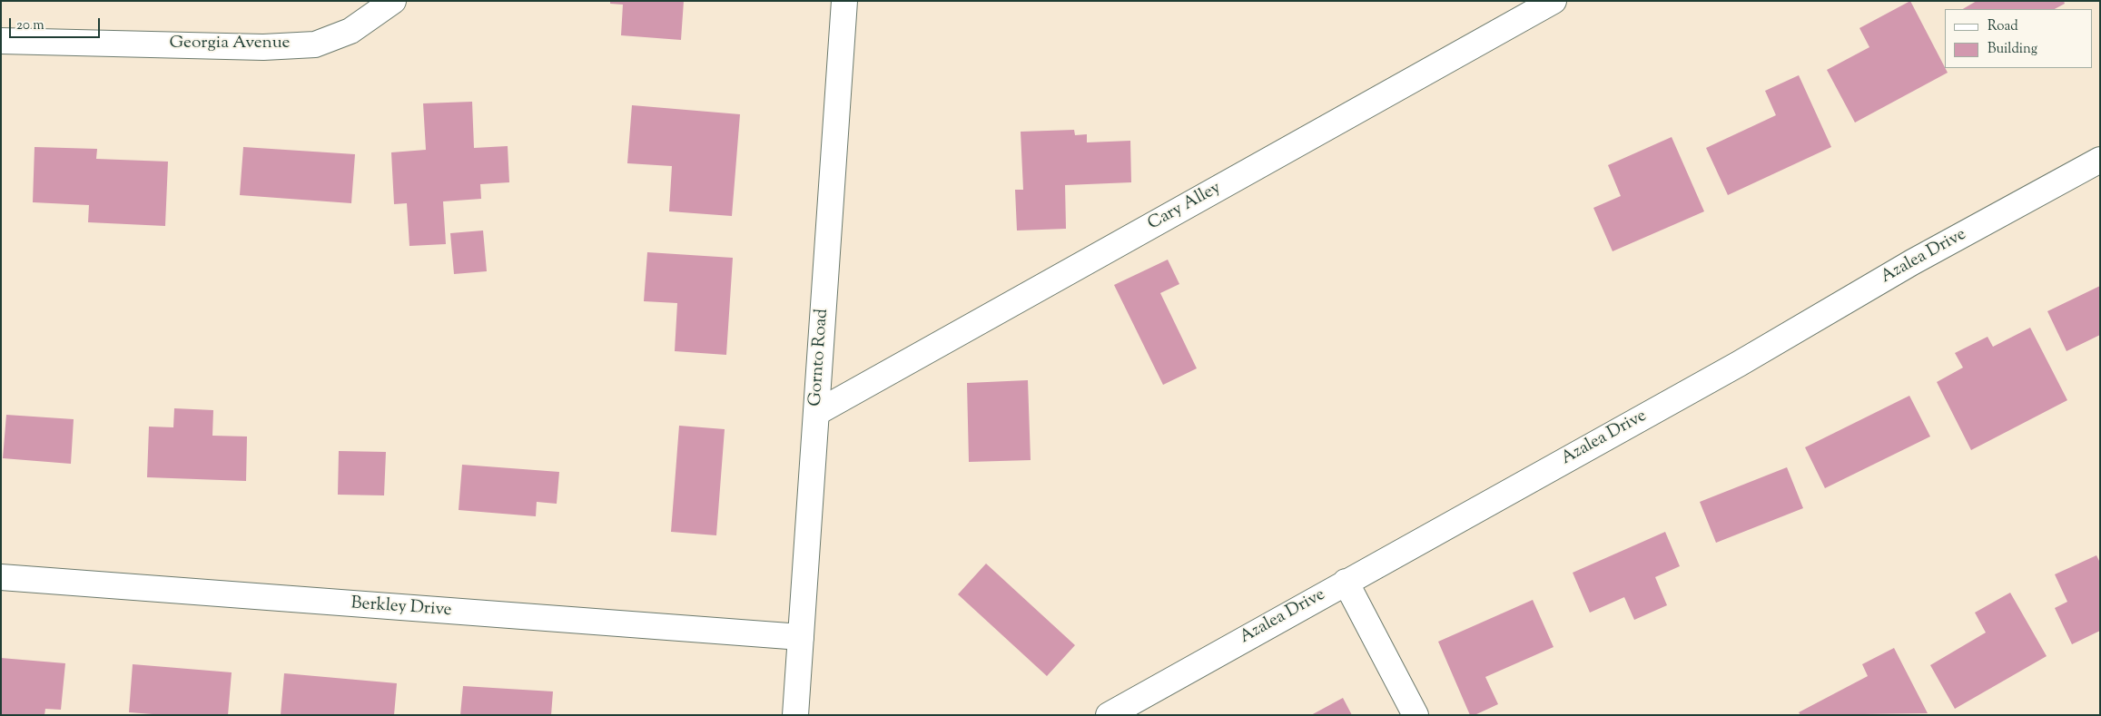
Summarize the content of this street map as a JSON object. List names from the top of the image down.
{
  "streets": {
    "street": [
      "Georgia Avenue",
      "Cary Alley",
      "Azalea Drive",
      "Gornto Road",
      "Berkley Drive"
    ]
  },
  "crossings": [
    ["Cary Alley", "Gornto Road"],
    ["Gornto Road", "Berkley Drive"]
  ],
  "legend": ["Road", "Building"],
  "scale_bar": "20 m"
}
